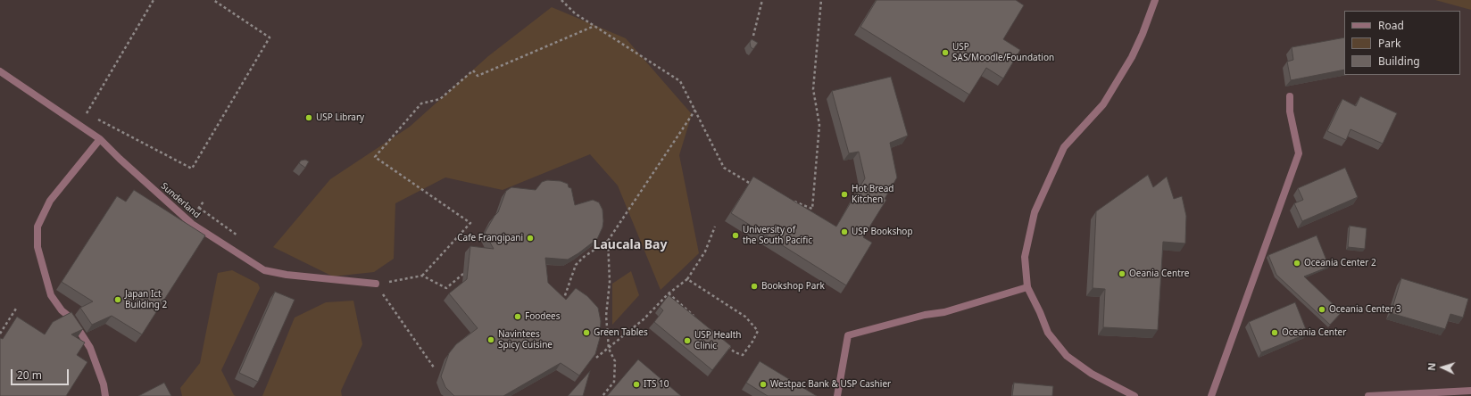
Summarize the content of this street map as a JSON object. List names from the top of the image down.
{
  "streets": {
    "street": ["Sunderland"]
  },
  "districts": ["Laucala Bay"],
  "places": [
    "USP SAS/Moodle/Foundation",
    "USP Library",
    "Hot Bread Kitchen",
    "USP Bookshop",
    "University of the South Pacific",
    "Cafe Frangipani",
    "Oceania Center 2",
    "Oeania Centre",
    "Bookshop Park",
    "Japan Ict Building 2",
    "Oceania Center 3",
    "Foodees",
    "Green Tables",
    "Oceania Center",
    "Navintees Spicy Cuisine",
    "USP Health Clinic",
    "ITS 10",
    "Westpac Bank & USP Cashier"
  ],
  "legend": ["Road", "Park", "Building"],
  "scale_bar": "20 m",
  "north": "left"
}
